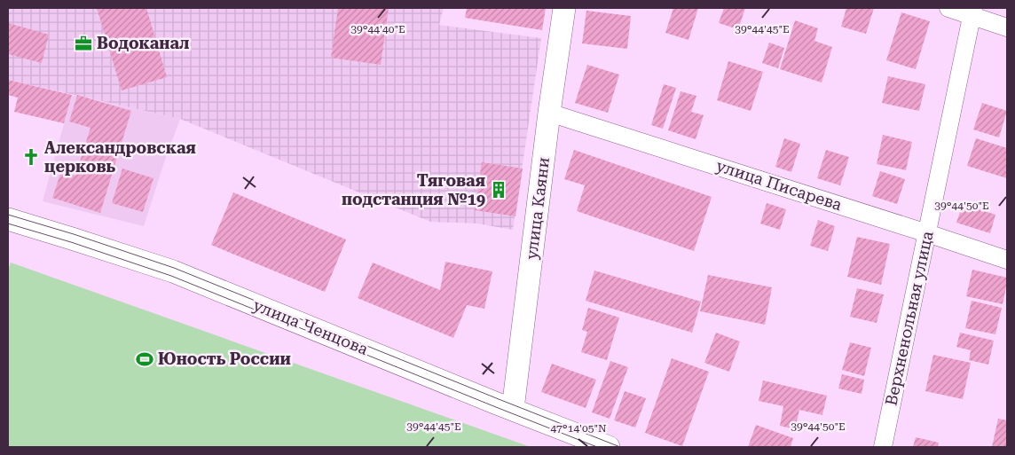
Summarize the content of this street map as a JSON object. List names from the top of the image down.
{
  "streets": {
    "street": [
      "улица Писарева",
      "улица Каяни",
      "Верхненольная улица",
      "улица Ченцова"
    ]
  },
  "crossings": [
    ["улица Писарева", "улица Каяни"],
    ["улица Писарева", "Верхненольная улица"],
    ["улица Каяни", "улица Ченцова"]
  ],
  "places": {
    "office": ["Водоканал"],
    "church": ["Александровская церковь"],
    "building": ["Тяговая подстанция №19"],
    "sports": ["Юность России"]
  },
  "coordinates": [
    "39°44'40\"E",
    "39°44'45\"E",
    "39°44'50\"E",
    "47°14'05\"N"
  ]
}
